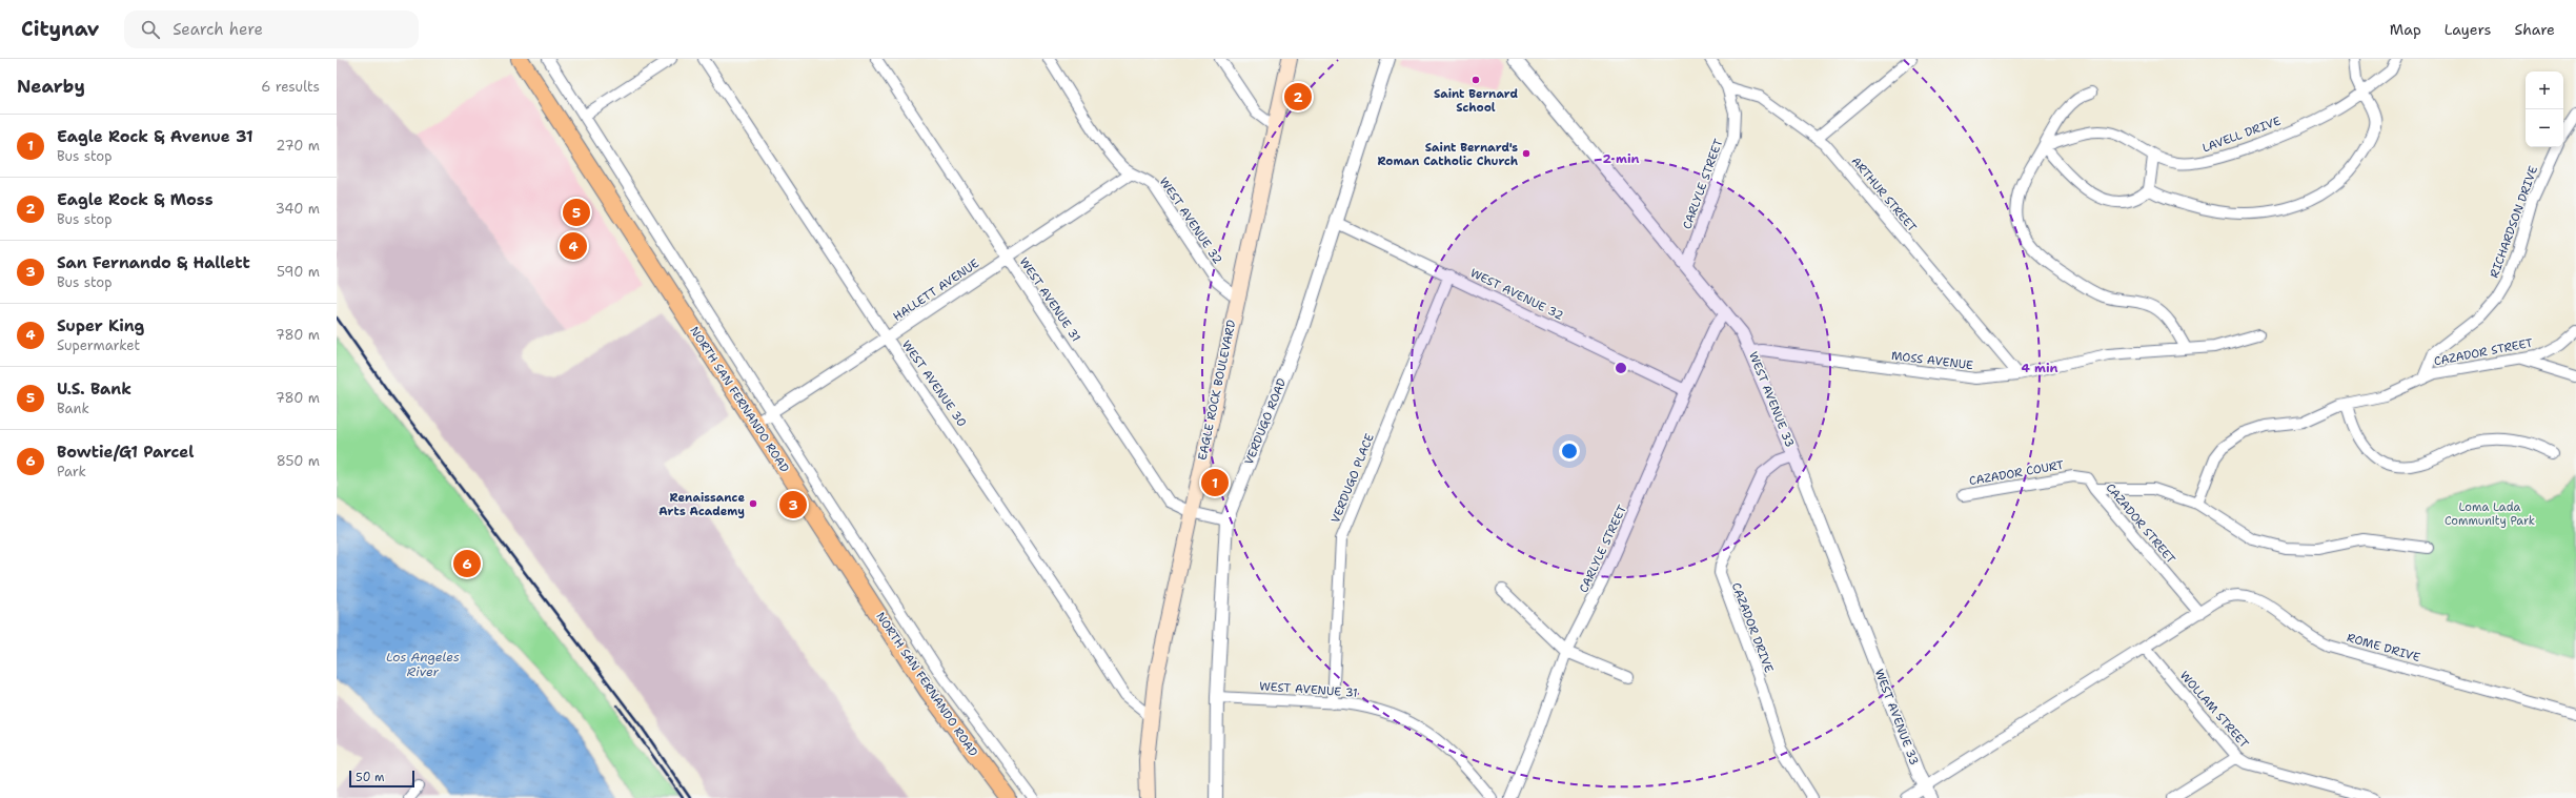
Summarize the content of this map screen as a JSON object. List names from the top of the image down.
{
  "streets": {
    "main road": ["EAGLE ROCK BOULEVARD", "NORTH SAN FERNANDO ROAD"],
    "street": [
      "LAVELL DRIVE",
      "CARLYLE STREET",
      "ARTHUR STREET",
      "WEST AVENUE 32",
      "RICHARDSON DRIVE",
      "HALLETT AVENUE",
      "WEST AVENUE 31",
      "CAZADOR STREET",
      "MOSS AVENUE",
      "WEST AVENUE 30",
      "WEST AVENUE 33",
      "VERDUGO ROAD",
      "CAZADOR COURT",
      "VERDUGO PLACE",
      "CAZADOR DRIVE",
      "ROME DRIVE",
      "WOLLAM STREET"
    ]
  },
  "crossings": [
    ["CARLYLE STREET", "ARTHUR STREET"],
    ["CARLYLE STREET", "WEST AVENUE 32"],
    ["CARLYLE STREET", "WEST AVENUE 33"],
    ["ARTHUR STREET", "MOSS AVENUE"],
    ["WEST AVENUE 32", "HALLETT AVENUE"],
    ["WEST AVENUE 32", "EAGLE ROCK BOULEVARD"],
    ["WEST AVENUE 32", "VERDUGO ROAD"],
    ["WEST AVENUE 32", "VERDUGO PLACE"],
    ["RICHARDSON DRIVE", "CAZADOR STREET"],
    ["HALLETT AVENUE", "WEST AVENUE 31"],
    ["HALLETT AVENUE", "WEST AVENUE 30"],
    ["HALLETT AVENUE", "NORTH SAN FERNANDO ROAD"],
    ["WEST AVENUE 31", "EAGLE ROCK BOULEVARD"],
    ["WEST AVENUE 31", "VERDUGO ROAD"],
    ["WEST AVENUE 31", "VERDUGO PLACE"],
    ["CAZADOR STREET", "CAZADOR COURT"],
    ["CAZADOR STREET", "ROME DRIVE"],
    ["MOSS AVENUE", "WEST AVENUE 33"],
    ["WEST AVENUE 30", "EAGLE ROCK BOULEVARD"],
    ["WEST AVENUE 33", "CAZADOR DRIVE"]
  ],
  "water": ["Los Angeles River"],
  "parks": ["Loma Lada Community Park"],
  "places": ["Saint Bernard School", "Saint Bernard's Roman Catholic Church", "Renaissance Arts Academy"],
  "scale_bar": "50 m",
  "page": {
    "header": "Citynav",
    "search": "Search here",
    "nav": ["Map", "Layers", "Share"],
    "heading": ["Nearby", "6 results"],
    "map_buttons": ["+", "−"],
    "pins": [
      "2",
      "5",
      "4",
      "1",
      "3",
      "6"
    ],
    "list": [
      {
        "mark": "1",
        "name": "Eagle Rock & Avenue 31",
        "note": "Bus stop",
        "value": "270 m"
      },
      {
        "mark": "2",
        "name": "Eagle Rock & Moss",
        "note": "Bus stop",
        "value": "340 m"
      },
      {
        "mark": "3",
        "name": "San Fernando & Hallett",
        "note": "Bus stop",
        "value": "590 m"
      },
      {
        "mark": "4",
        "name": "Super King",
        "note": "Supermarket",
        "value": "780 m"
      },
      {
        "mark": "5",
        "name": "U.S. Bank",
        "note": "Bank",
        "value": "780 m"
      },
      {
        "mark": "6",
        "name": "Bowtie/G1 Parcel",
        "note": "Park",
        "value": "850 m"
      }
    ],
    "scale": "50 m"
  },
  "rings": ["2 min", "4 min"]
}
